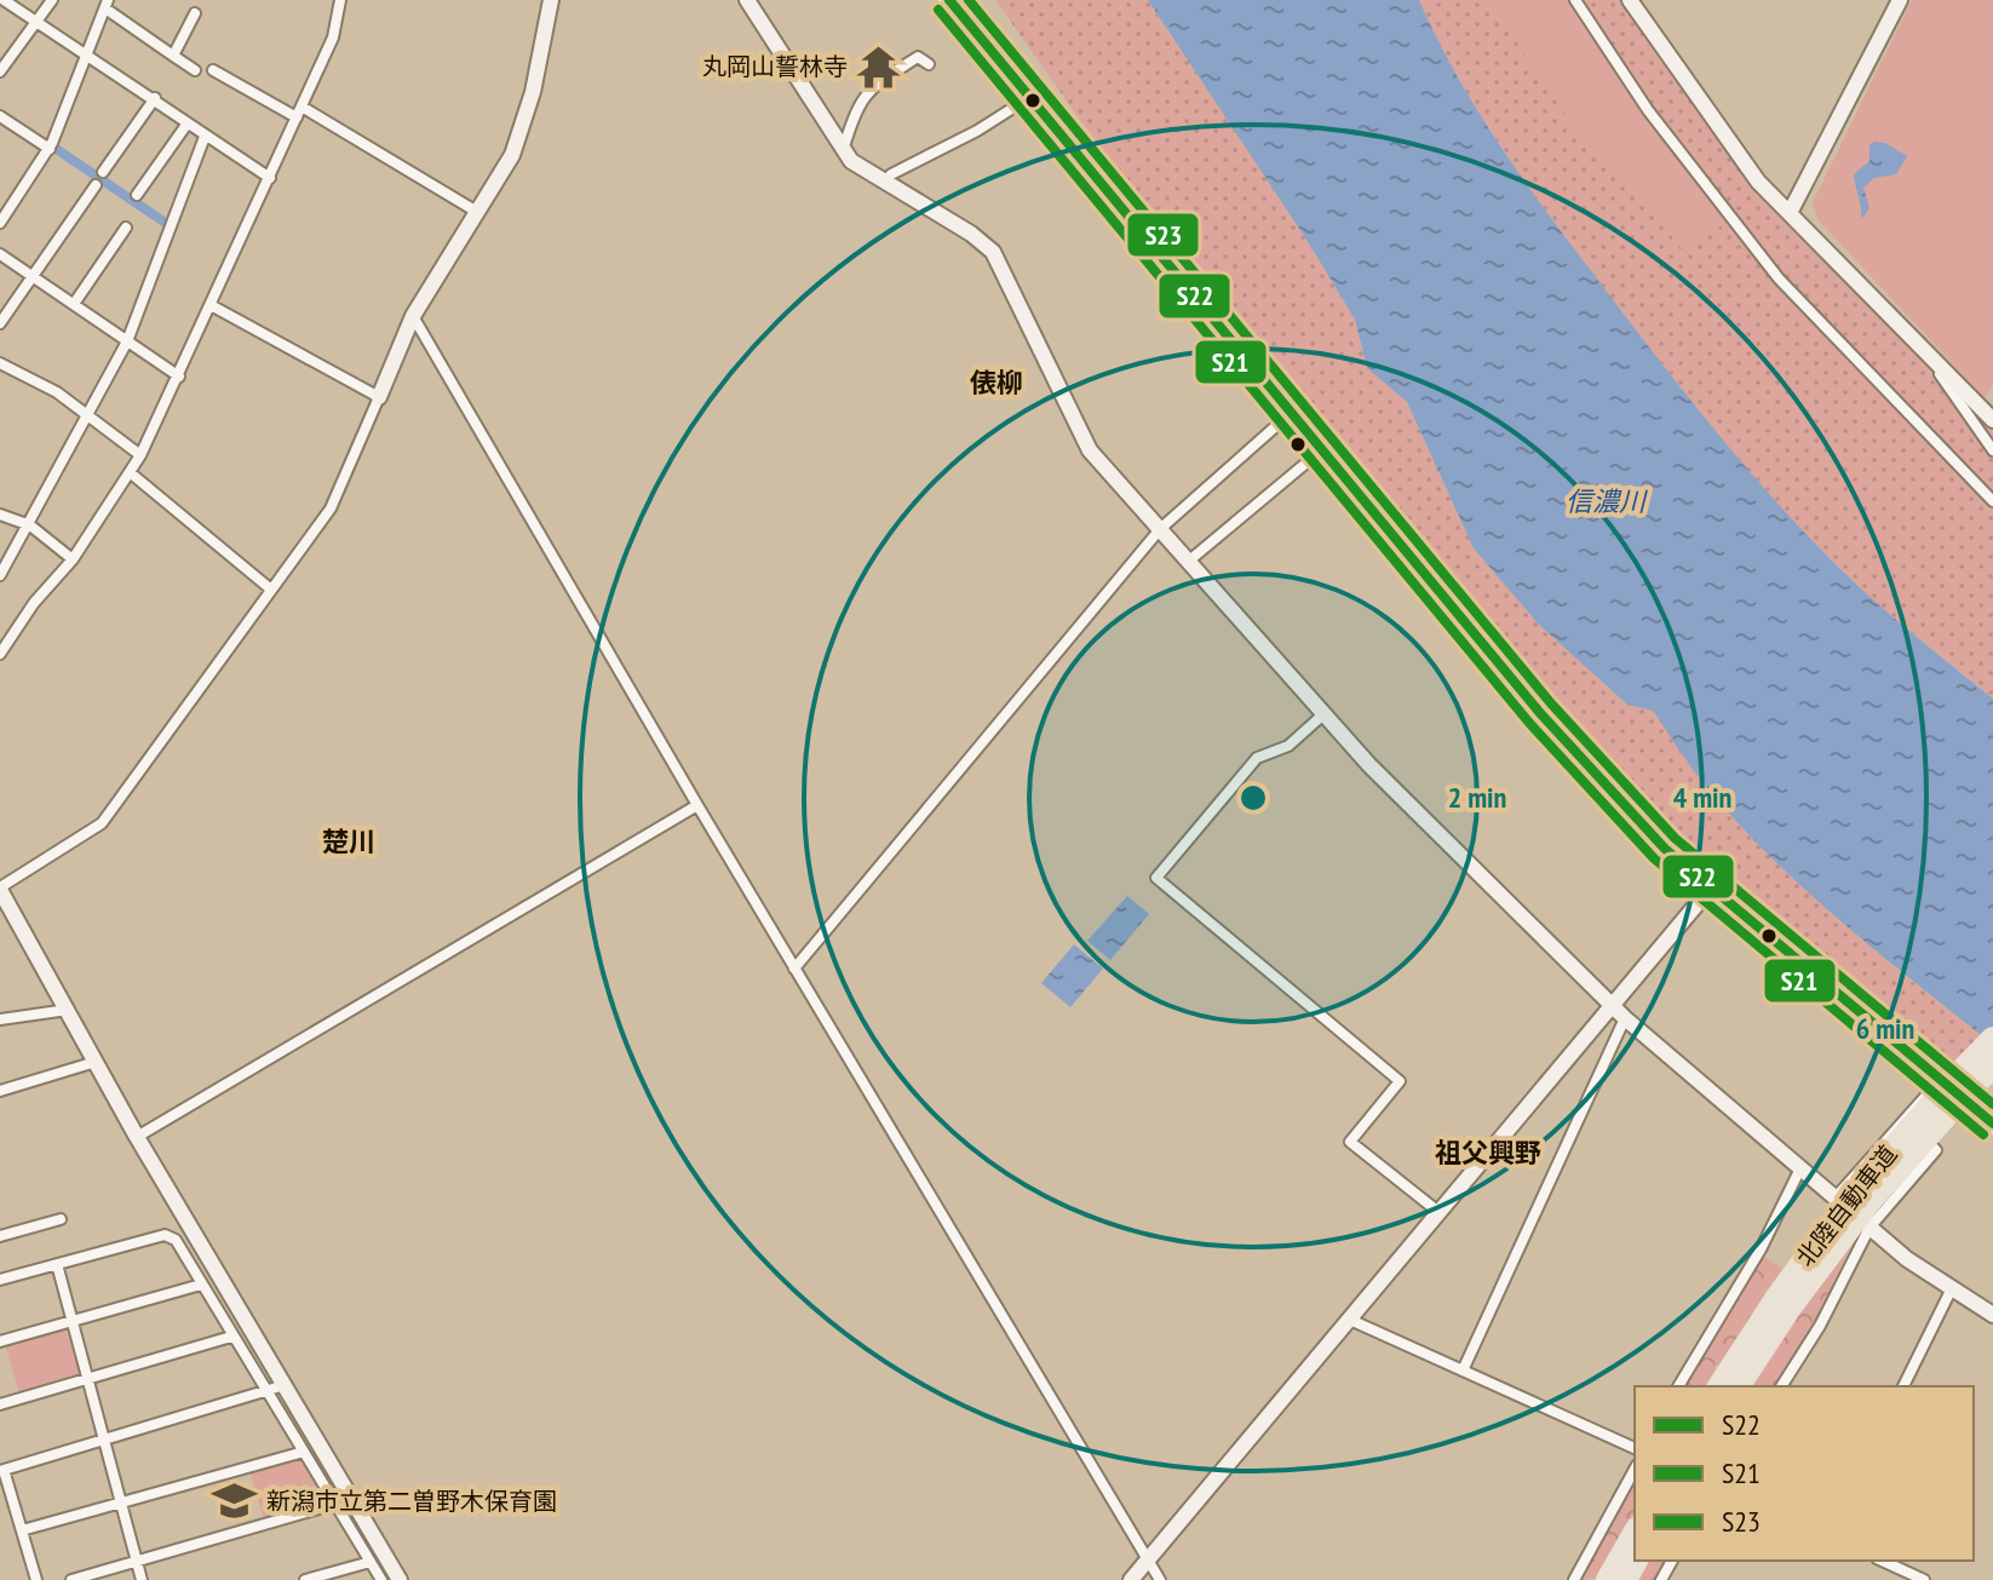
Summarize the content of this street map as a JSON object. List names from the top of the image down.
{
  "streets": {
    "highway": ["北陸自動車道"]
  },
  "districts": ["俵柳", "楚川", "祖父興野"],
  "water": ["信濃川"],
  "places": {
    "temple": ["丸岡山誓林寺"],
    "school or university": ["新潟市立第二曽野木保育園"]
  },
  "lines": ["transit line S22", "transit line S23", "transit line S21"],
  "legend": ["S22", "S21", "S23"],
  "rings": ["2 min", "4 min", "6 min"]
}
